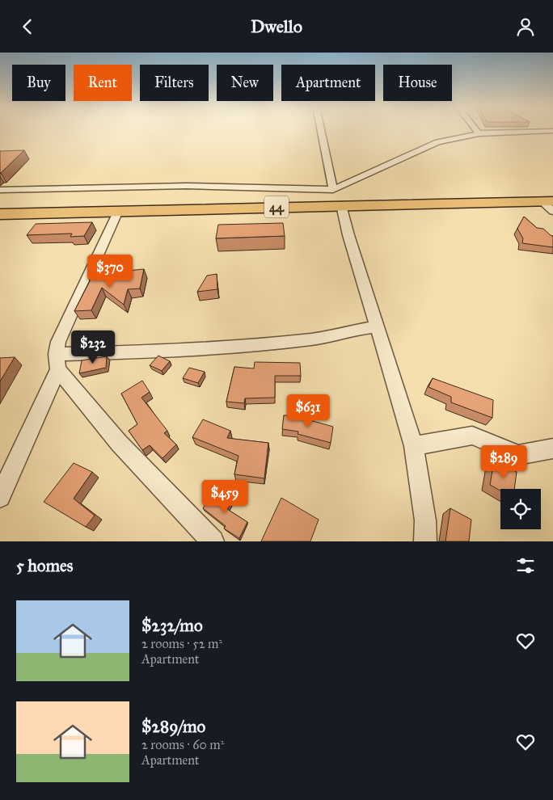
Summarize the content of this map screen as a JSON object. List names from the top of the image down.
{
  "streets": {
    "main road": ["44"]
  },
  "page": {
    "header": "Dwello",
    "chip": [
      "Buy",
      "Rent",
      "Filters",
      "New",
      "Apartment",
      "House"
    ],
    "price": [
      "$370",
      "$232",
      "$631",
      "$289",
      "$459"
    ],
    "heading": "5 homes",
    "list": [
      {
        "name": "$232/mo",
        "note": "2 rooms · 52 m² · Apartment"
      },
      {
        "name": "$289/mo",
        "note": "2 rooms · 60 m² · Apartment"
      }
    ]
  }
}
